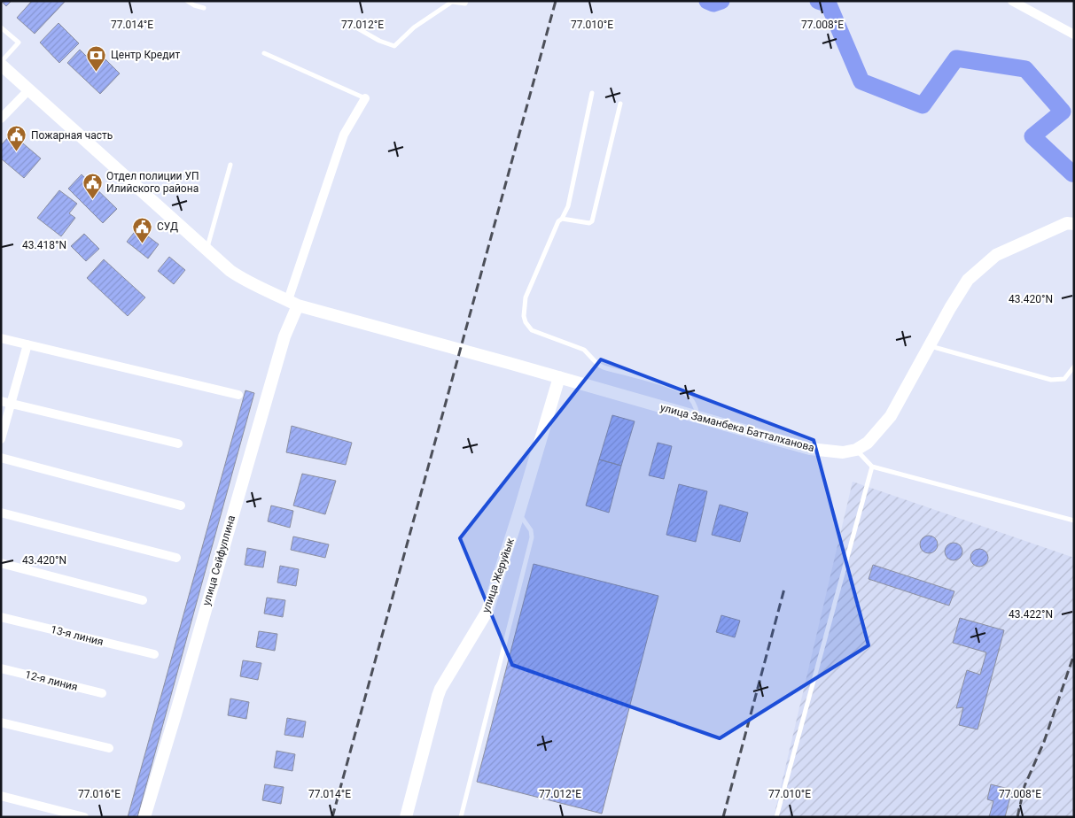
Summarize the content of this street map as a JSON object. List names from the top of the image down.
{
  "streets": {
    "main road": ["улица Заманбека Батталханова", "улица Сейфуллина", "улица Жеруйык"],
    "street": ["13-я линия", "12-я линия"]
  },
  "crossings": [
    ["улица Заманбека Батталханова", "улица Сейфуллина"],
    ["улица Заманбека Батталханова", "улица Жеруйык"]
  ],
  "places": {
    "bank": ["Центр Кредит"],
    "public building": ["Пожарная часть", "Отдел полиции УП Илийского района", "СУД"]
  },
  "coordinates": [
    "77.014°E",
    "77.012°E",
    "77.010°E",
    "77.008°E",
    "43.418°N",
    "43.420°N",
    "43.422°N",
    "77.016°E"
  ]
}
